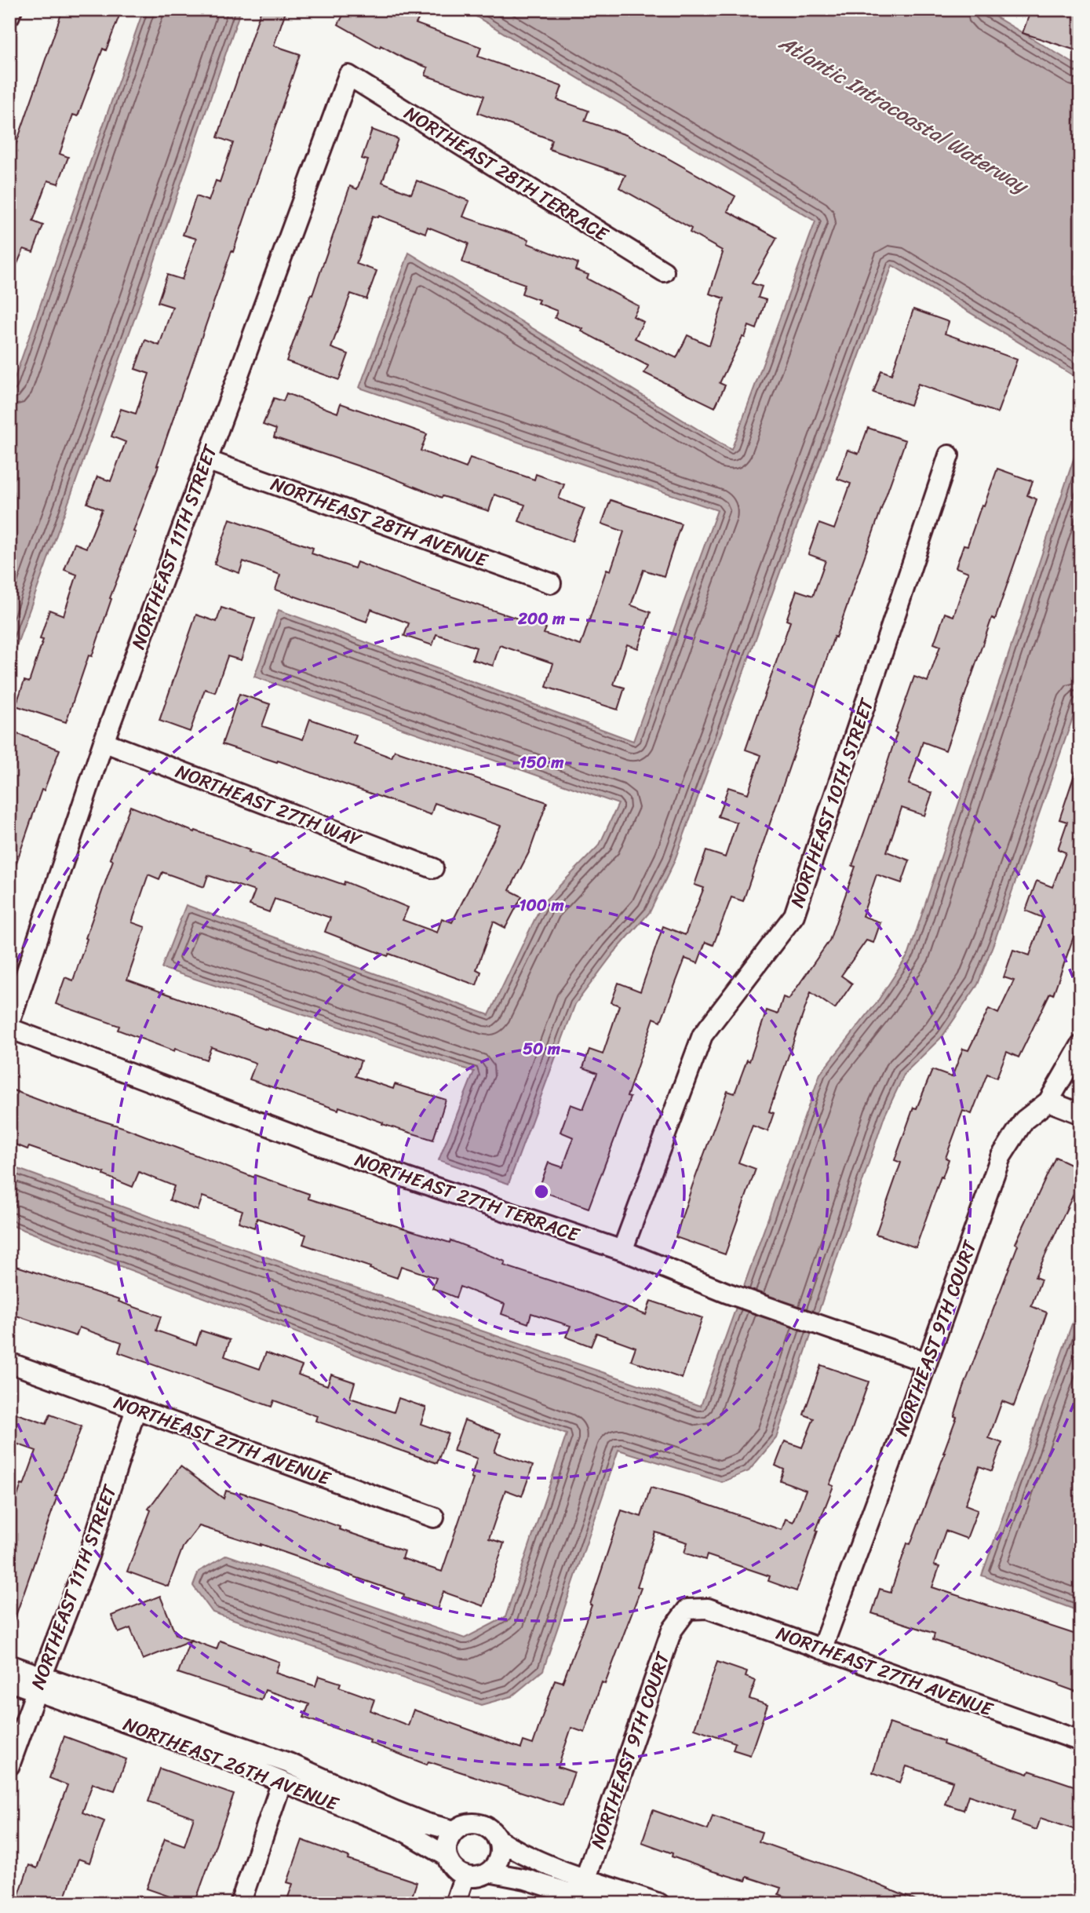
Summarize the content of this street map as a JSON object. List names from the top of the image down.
{
  "streets": {
    "street": [
      "NORTHEAST 28TH TERRACE",
      "NORTHEAST 28TH AVENUE",
      "NORTHEAST 11TH STREET",
      "NORTHEAST 10TH STREET",
      "NORTHEAST 27TH WAY",
      "NORTHEAST 27TH TERRACE",
      "NORTHEAST 9TH COURT",
      "NORTHEAST 27TH AVENUE",
      "NORTHEAST 26TH AVENUE"
    ]
  },
  "crossings": [
    ["NORTHEAST 28TH TERRACE", "NORTHEAST 11TH STREET"],
    ["NORTHEAST 28TH AVENUE", "NORTHEAST 11TH STREET"],
    ["NORTHEAST 11TH STREET", "NORTHEAST 27TH WAY"],
    ["NORTHEAST 11TH STREET", "NORTHEAST 27TH AVENUE"],
    ["NORTHEAST 11TH STREET", "NORTHEAST 26TH AVENUE"],
    ["NORTHEAST 10TH STREET", "NORTHEAST 27TH TERRACE"],
    ["NORTHEAST 27TH TERRACE", "NORTHEAST 9TH COURT"],
    ["NORTHEAST 9TH COURT", "NORTHEAST 27TH AVENUE"]
  ],
  "water": ["Atlantic Intracoastal Waterway"],
  "rings": [
    "200 m",
    "150 m",
    "100 m",
    "50 m"
  ]
}
